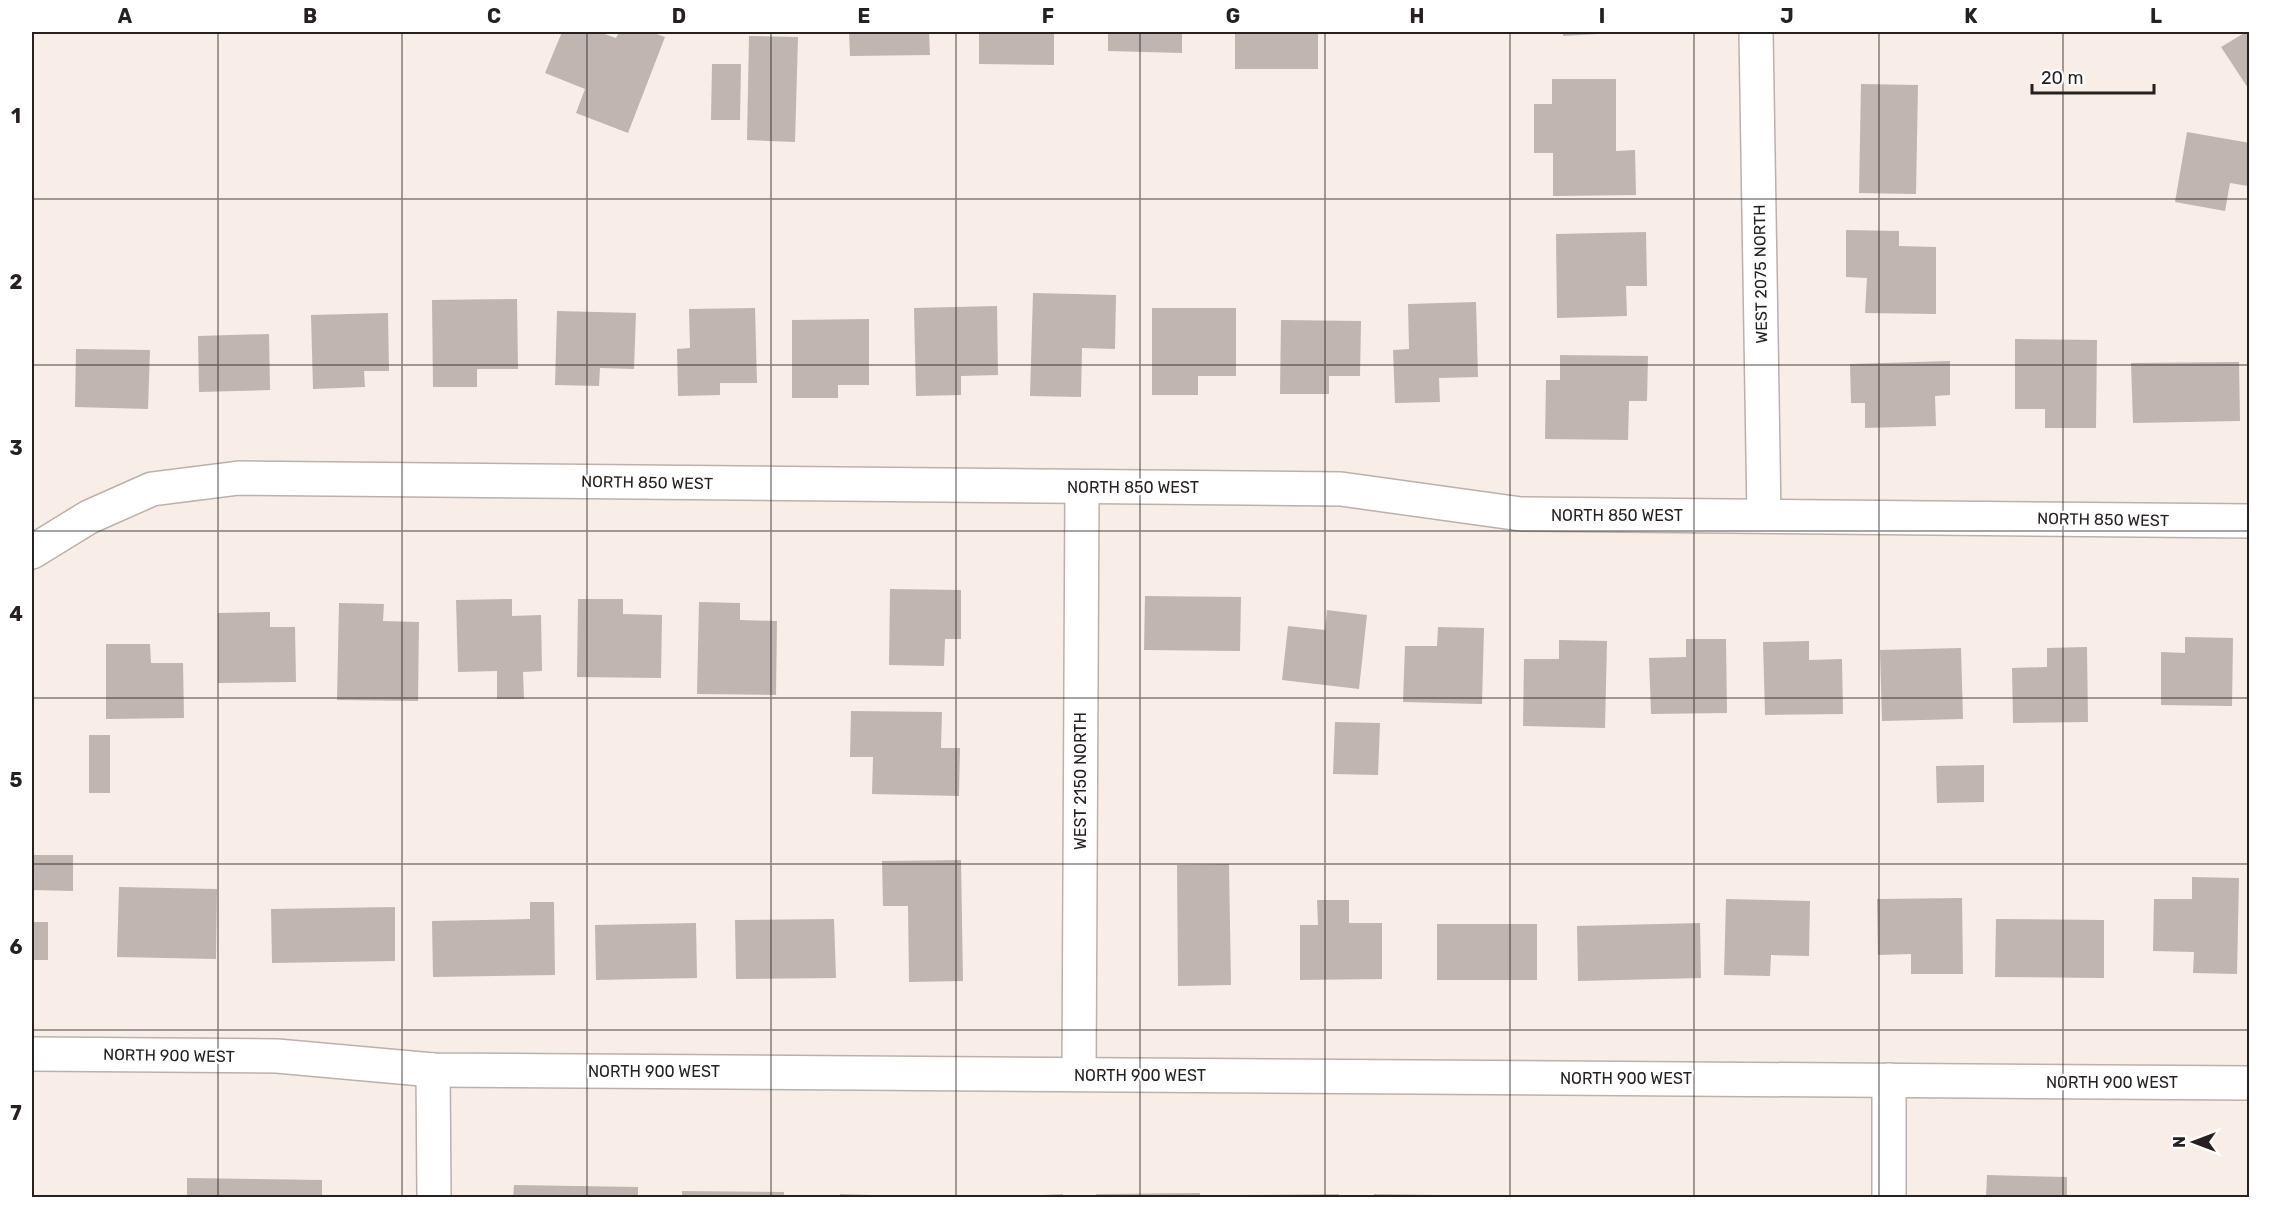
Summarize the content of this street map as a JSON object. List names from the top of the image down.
{
  "streets": {
    "street": [
      "WEST 2075 NORTH",
      "NORTH 850 WEST",
      "WEST 2150 NORTH",
      "NORTH 900 WEST"
    ]
  },
  "crossings": [
    ["WEST 2075 NORTH", "NORTH 850 WEST"],
    ["NORTH 850 WEST", "WEST 2150 NORTH"],
    ["WEST 2150 NORTH", "NORTH 900 WEST"]
  ],
  "scale_bar": "20 m",
  "north": "left",
  "grid": {
    "columns": [
      "A",
      "B",
      "C",
      "D",
      "E",
      "F",
      "G",
      "H",
      "I",
      "J",
      "K",
      "L"
    ],
    "rows": [
      "1",
      "2",
      "3",
      "4",
      "5",
      "6",
      "7"
    ]
  }
}
